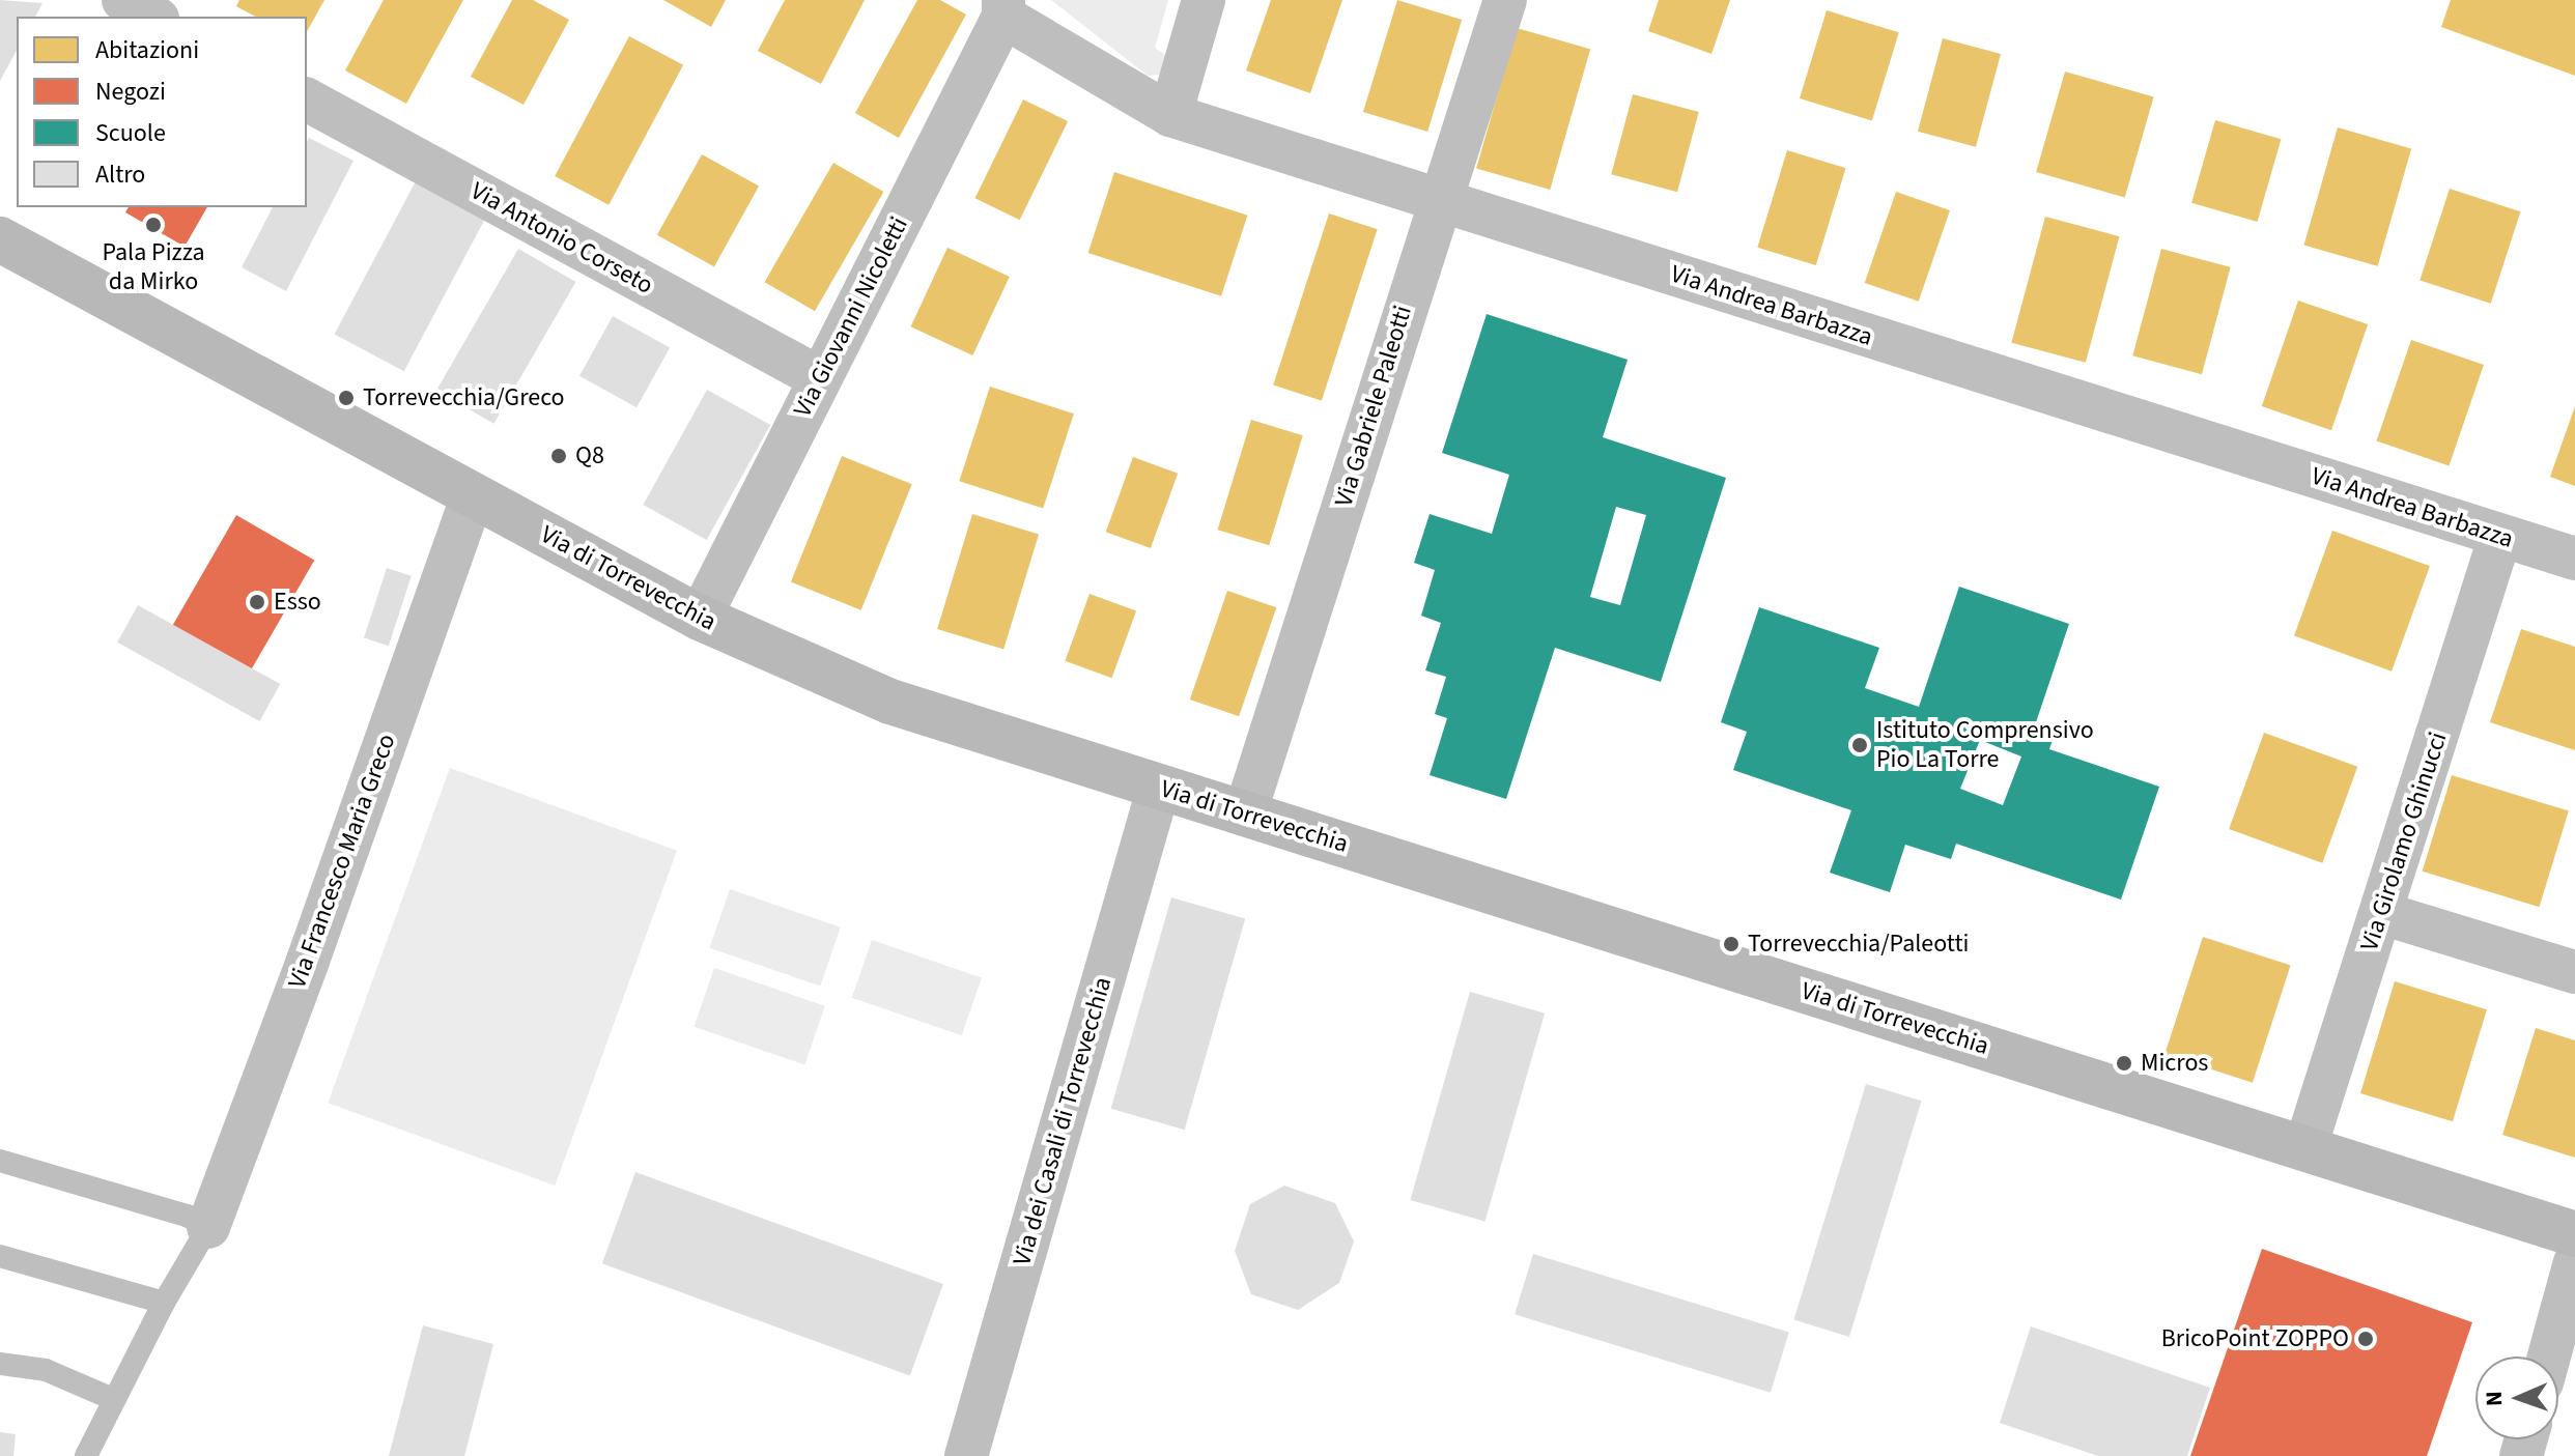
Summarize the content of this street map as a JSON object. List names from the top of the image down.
{
  "streets": {
    "main road": ["Via di Torrevecchia"],
    "street": [
      "Via Antonio Corseto",
      "Via Andrea Barbazza",
      "Via Giovanni Nicoletti",
      "Via Gabriele Paleotti",
      "Via Girolamo Ghinucci",
      "Via Francesco Maria Greco",
      "Via dei Casali di Torrevecchia"
    ]
  },
  "crossings": [
    ["Via Antonio Corseto", "Via Giovanni Nicoletti"],
    ["Via Andrea Barbazza", "Via Giovanni Nicoletti"],
    ["Via Andrea Barbazza", "Via Gabriele Paleotti"],
    ["Via Andrea Barbazza", "Via Girolamo Ghinucci"],
    ["Via Giovanni Nicoletti", "Via di Torrevecchia"],
    ["Via Gabriele Paleotti", "Via di Torrevecchia"],
    ["Via di Torrevecchia", "Via Girolamo Ghinucci"],
    ["Via di Torrevecchia", "Via Francesco Maria Greco"],
    ["Via di Torrevecchia", "Via dei Casali di Torrevecchia"]
  ],
  "places": [
    "Pala Pizza da Mirko",
    "Torrevecchia/Greco",
    "Q8",
    "Esso",
    "Istituto Comprensivo Pio La Torre",
    "Torrevecchia/Paleotti",
    "Micros",
    "BricoPoint ZOPPO"
  ],
  "legend": [
    "Abitazioni",
    "Negozi",
    "Scuole",
    "Altro"
  ],
  "north": "left"
}
